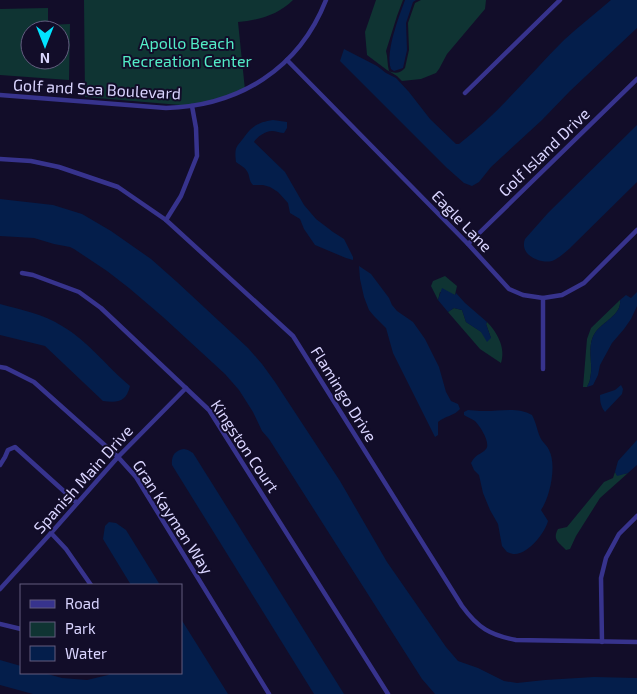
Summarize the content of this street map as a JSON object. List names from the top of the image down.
{
  "streets": {
    "street": [
      "Golf and Sea Boulevard",
      "Golf Island Drive",
      "Eagle Lane",
      "Flamingo Drive",
      "Kingston Court",
      "Spanish Main Drive",
      "Gran Kaymen Way"
    ]
  },
  "crossings": [
    ["Golf and Sea Boulevard", "Eagle Lane"],
    ["Golf Island Drive", "Eagle Lane"],
    ["Kingston Court", "Spanish Main Drive"],
    ["Spanish Main Drive", "Gran Kaymen Way"]
  ],
  "parks": ["Apollo Beach Recreation Center"],
  "legend": ["Road", "Park", "Water"],
  "north": "bottom"
}
